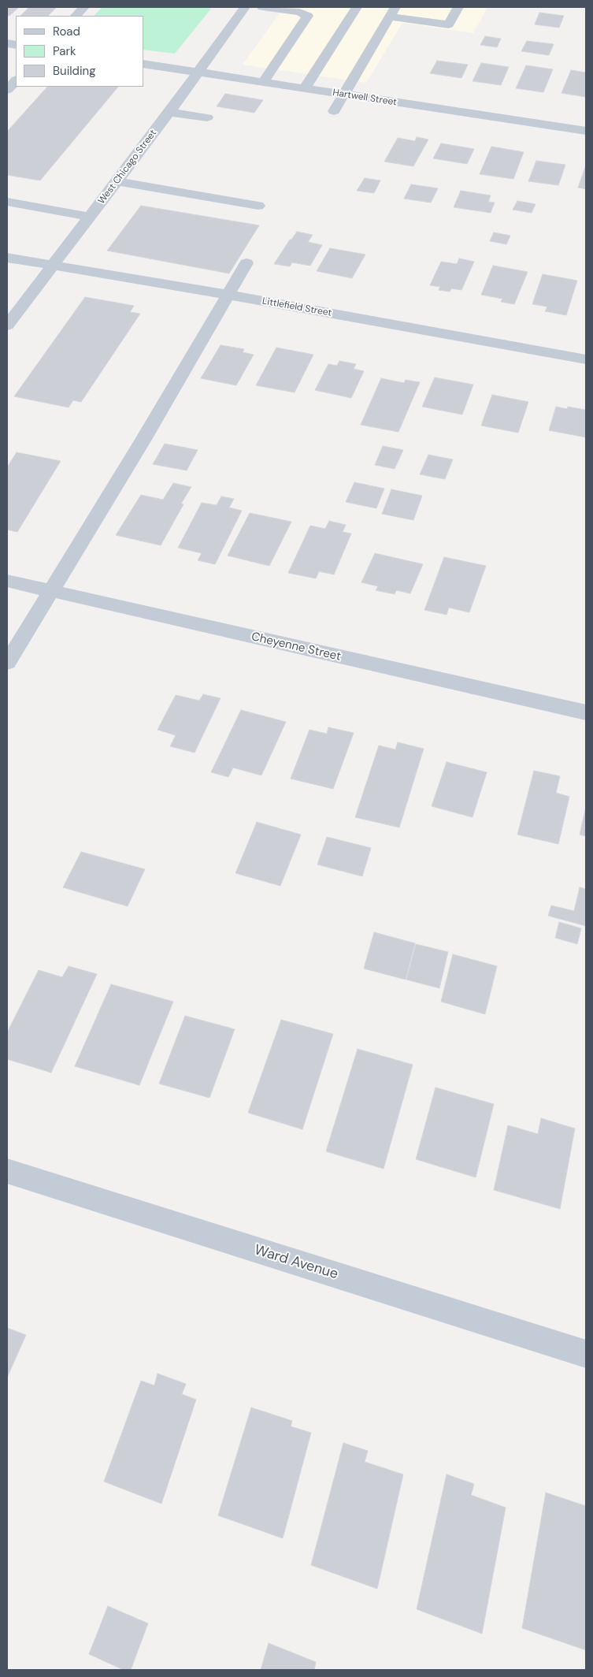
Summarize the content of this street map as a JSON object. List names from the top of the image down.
{
  "streets": {
    "street": [
      "Hartwell Street",
      "West Chicago Street",
      "Littlefield Street",
      "Cheyenne Street",
      "Ward Avenue"
    ]
  },
  "crossings": [
    ["Hartwell Street", "West Chicago Street"],
    ["West Chicago Street", "Littlefield Street"]
  ],
  "legend": ["Road", "Park", "Building"]
}
